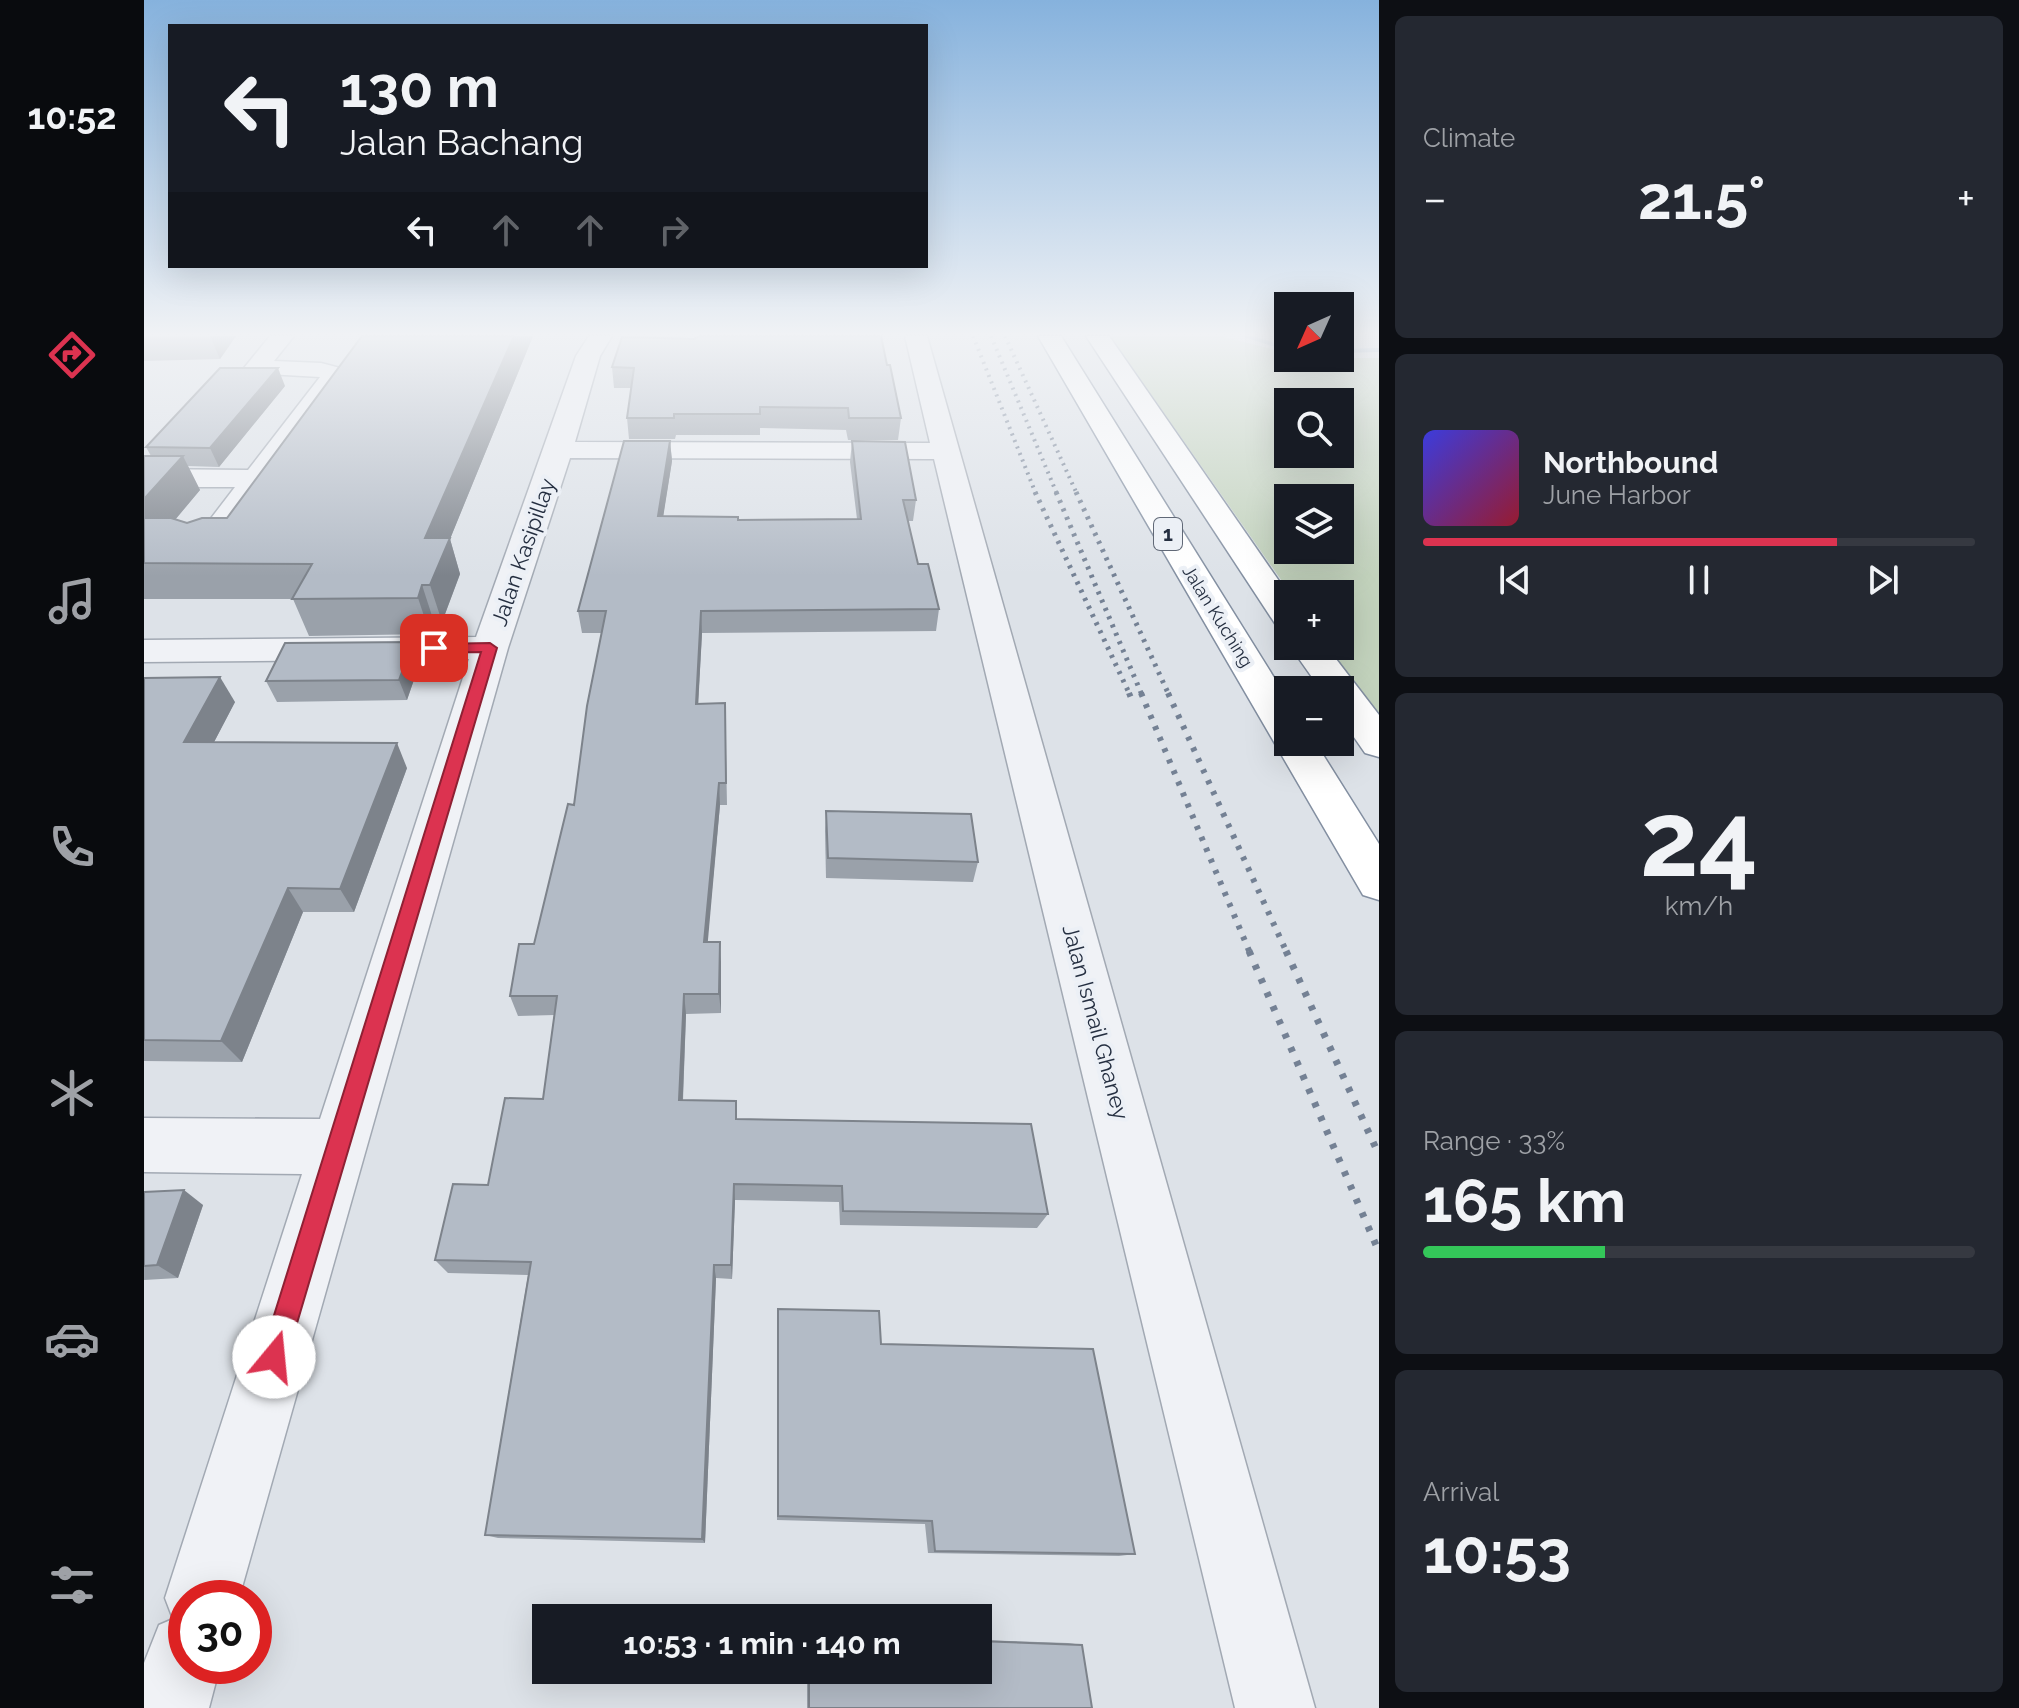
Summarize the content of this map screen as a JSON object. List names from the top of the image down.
{
  "streets": {
    "highway": ["1", "Jalan Kuching"],
    "street": ["Jalan Kasipillay", "Jalan Ismail Ghaney"]
  },
  "north": "bottom left",
  "page": {
    "tabs": "10:52",
    "tile": [
      "Climate",
      ["24", "km/h"],
      ["Range · 33%", "165 km"],
      ["Arrival", "10:53"]
    ],
    "turn": ["130 m", "Jalan Bachang"],
    "heat": ["−", "21.5°", "+"],
    "map_buttons": ["+", "−"],
    "song": ["Northbound", "June Harbor"],
    "limit": "30",
    "trip": "10:53 · 1 min · 140 m"
  }
}
